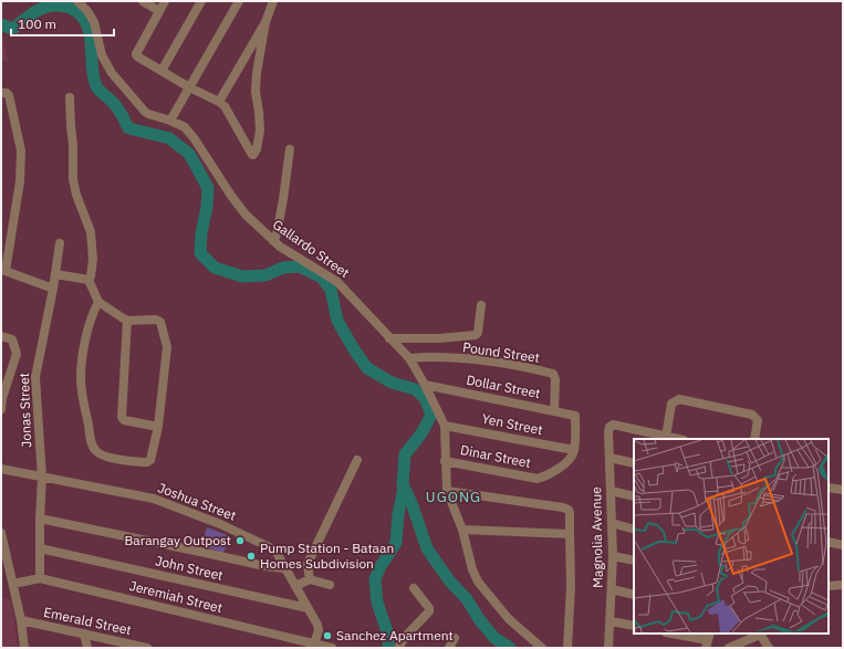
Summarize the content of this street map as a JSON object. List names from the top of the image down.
{
  "streets": {
    "street": [
      "Gallardo Street",
      "Pound Street",
      "Dollar Street",
      "Jonas Street",
      "Yen Street",
      "Dinar Street",
      "Joshua Street",
      "Magnolia Avenue",
      "John Street",
      "Jeremiah Street",
      "Emerald Street"
    ]
  },
  "crossings": [
    ["Gallardo Street", "Pound Street"],
    ["Gallardo Street", "Dollar Street"],
    ["Gallardo Street", "Yen Street"],
    ["Gallardo Street", "Dinar Street"],
    ["Pound Street", "Dollar Street"],
    ["Dollar Street", "Yen Street"],
    ["Dollar Street", "Dinar Street"],
    ["Jonas Street", "Joshua Street"],
    ["Jonas Street", "John Street"],
    ["Jonas Street", "Jeremiah Street"],
    ["Yen Street", "Dinar Street"],
    ["Joshua Street", "John Street"],
    ["Joshua Street", "Jeremiah Street"]
  ],
  "districts": ["UGONG"],
  "places": ["Barangay Outpost", "Pump Station - Bataan Homes Subdivision", "Sanchez Apartment"],
  "scale_bar": "100 m"
}
